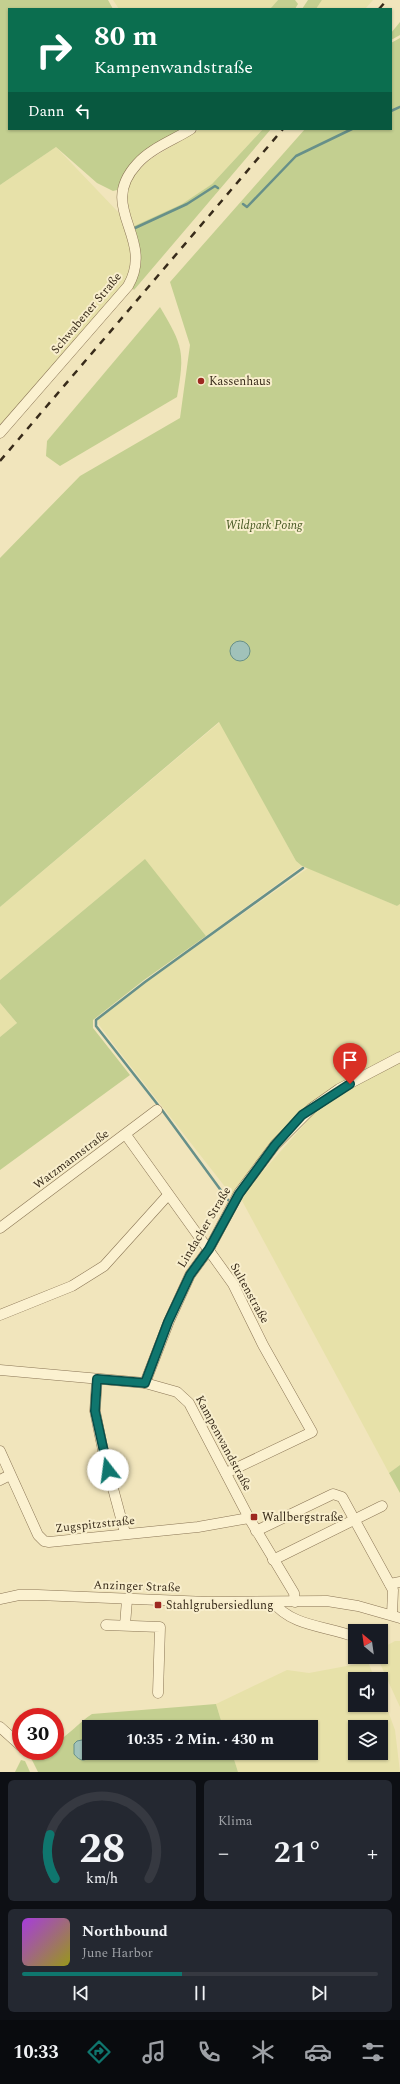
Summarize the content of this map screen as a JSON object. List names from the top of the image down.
{
  "streets": {
    "street": [
      "Schwabener Straße",
      "Watzmannstraße",
      "Lindacher Straße",
      "Sultenstraße",
      "Kampenwandstraße",
      "Zugspitzstraße",
      "Anzinger Straße"
    ]
  },
  "crossings": [
    ["Watzmannstraße", "Sultenstraße"],
    ["Lindacher Straße", "Sultenstraße"],
    ["Lindacher Straße", "Kampenwandstraße"],
    ["Sultenstraße", "Kampenwandstraße"],
    ["Kampenwandstraße", "Zugspitzstraße"],
    ["Kampenwandstraße", "Anzinger Straße"]
  ],
  "parks": ["Wildpark Poing"],
  "places": {
    "other": ["Kassenhaus"],
    "transit": ["Wallbergstraße", "Stahlgrubersiedlung"]
  },
  "north": "top left",
  "page": {
    "turn": ["80 m", "Kampenwandstraße"],
    "then": "Dann",
    "limit": "30",
    "trip": "10:35 · 2 Min. · 430 m",
    "tile": "Klima",
    "heat": ["−", "21°", "+"],
    "song": ["Northbound", "June Harbor"],
    "tabs": "10:33",
    "gauge": ["28", "km/h"]
  }
}
